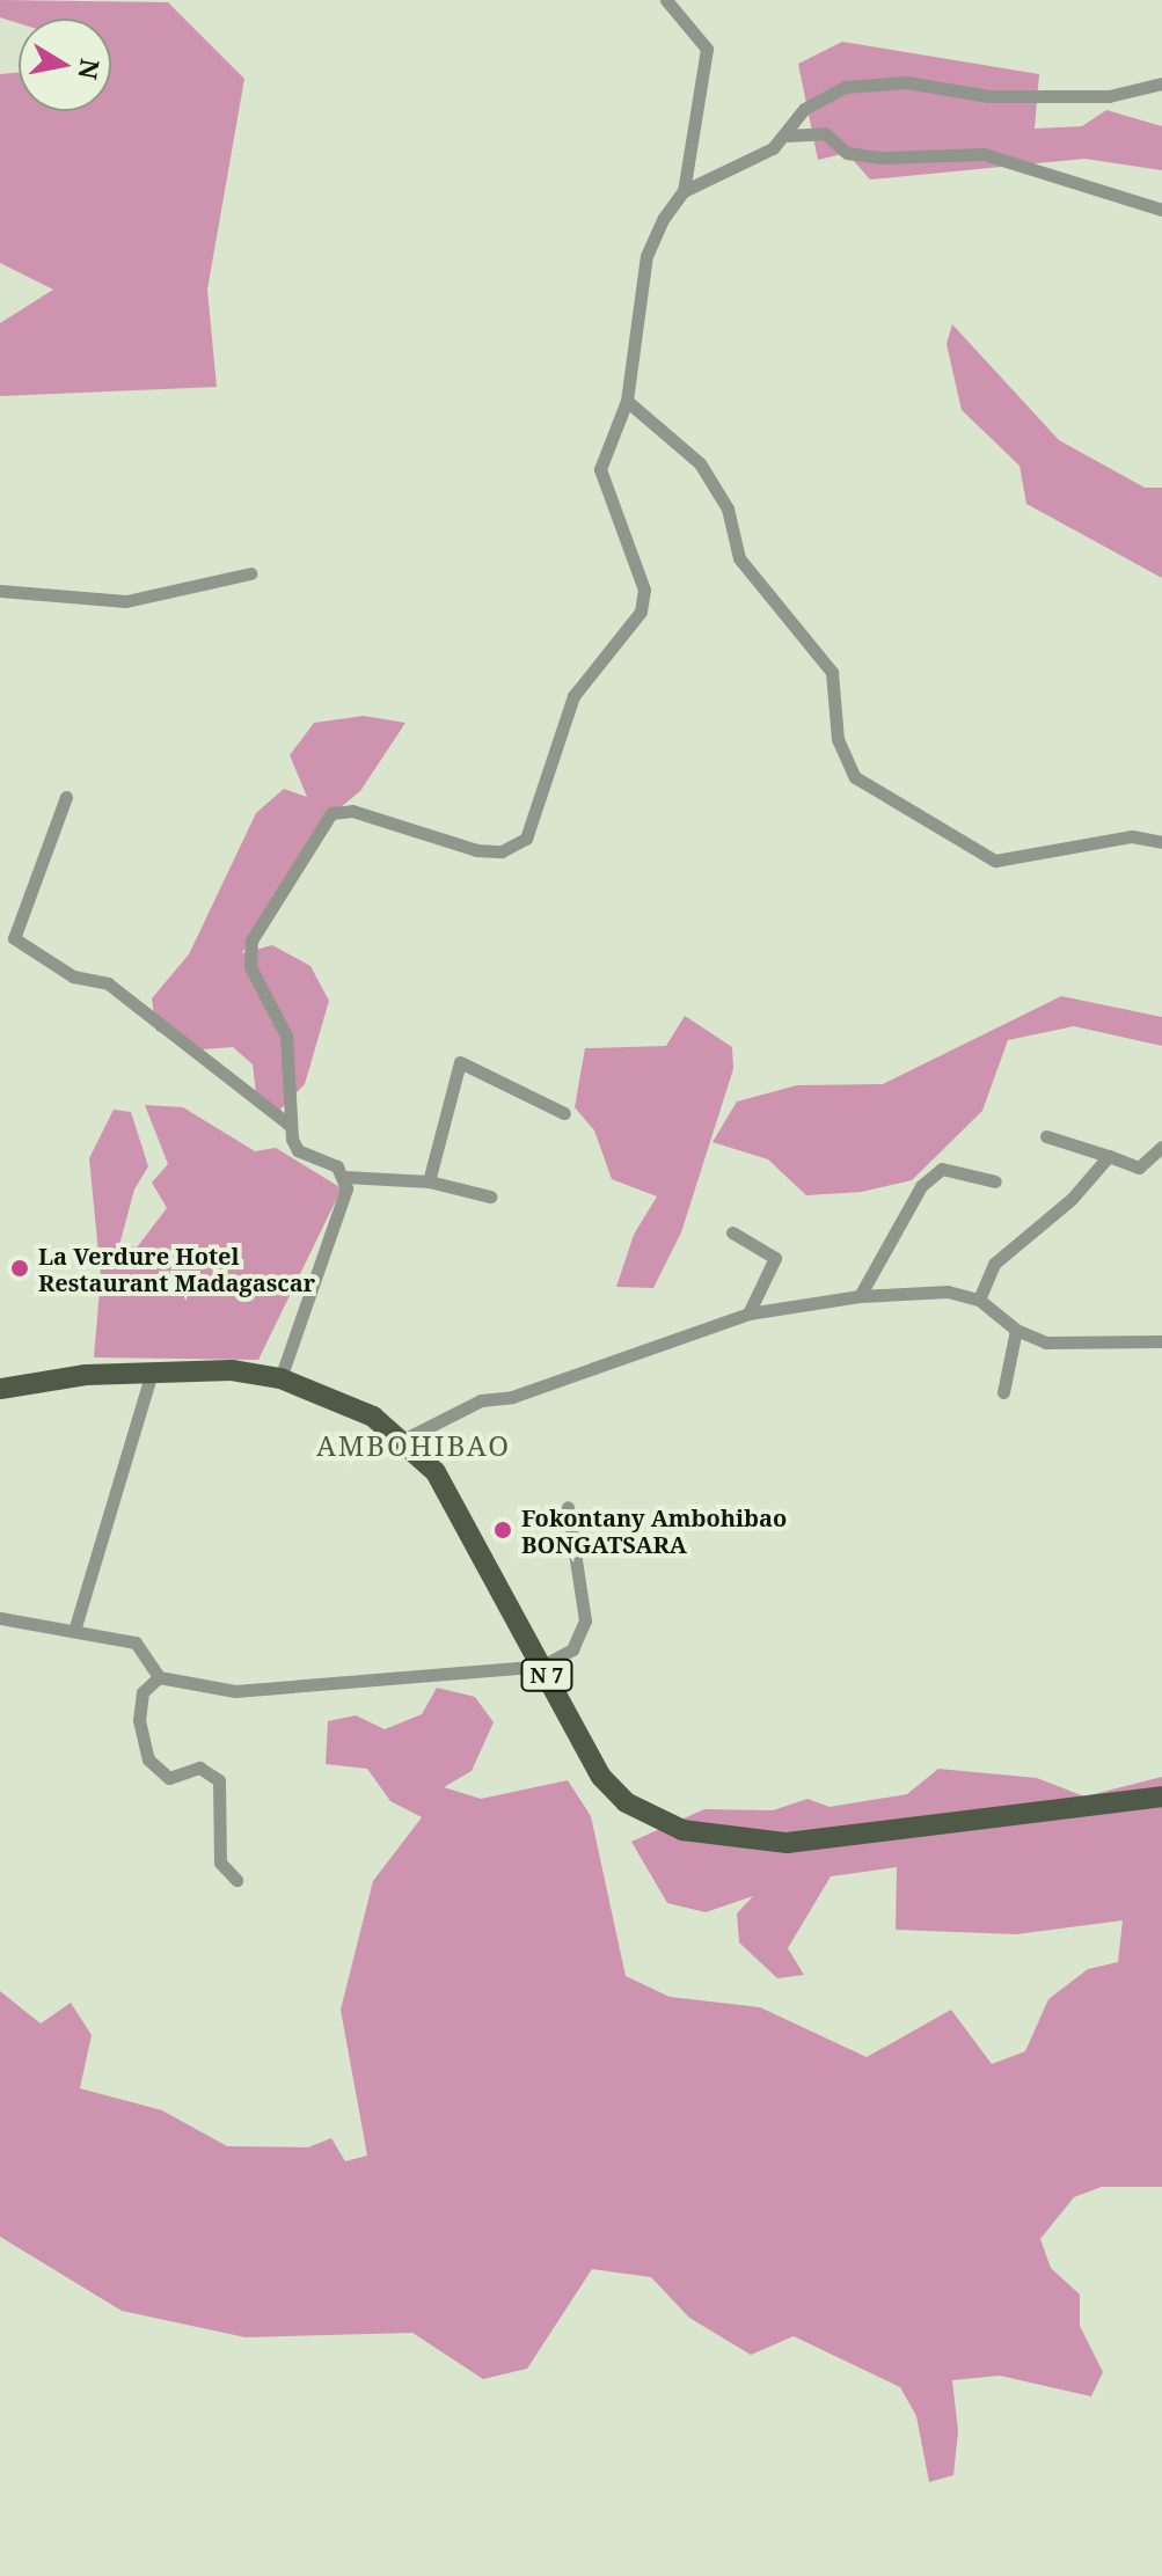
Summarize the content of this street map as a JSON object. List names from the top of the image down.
{
  "streets": {
    "main road": ["N 7"]
  },
  "districts": ["AMBOHIBAO"],
  "places": ["La Verdure Hotel Restaurant Madagascar", "Fokontany Ambohibao BONGATSARA"],
  "north": "right"
}
